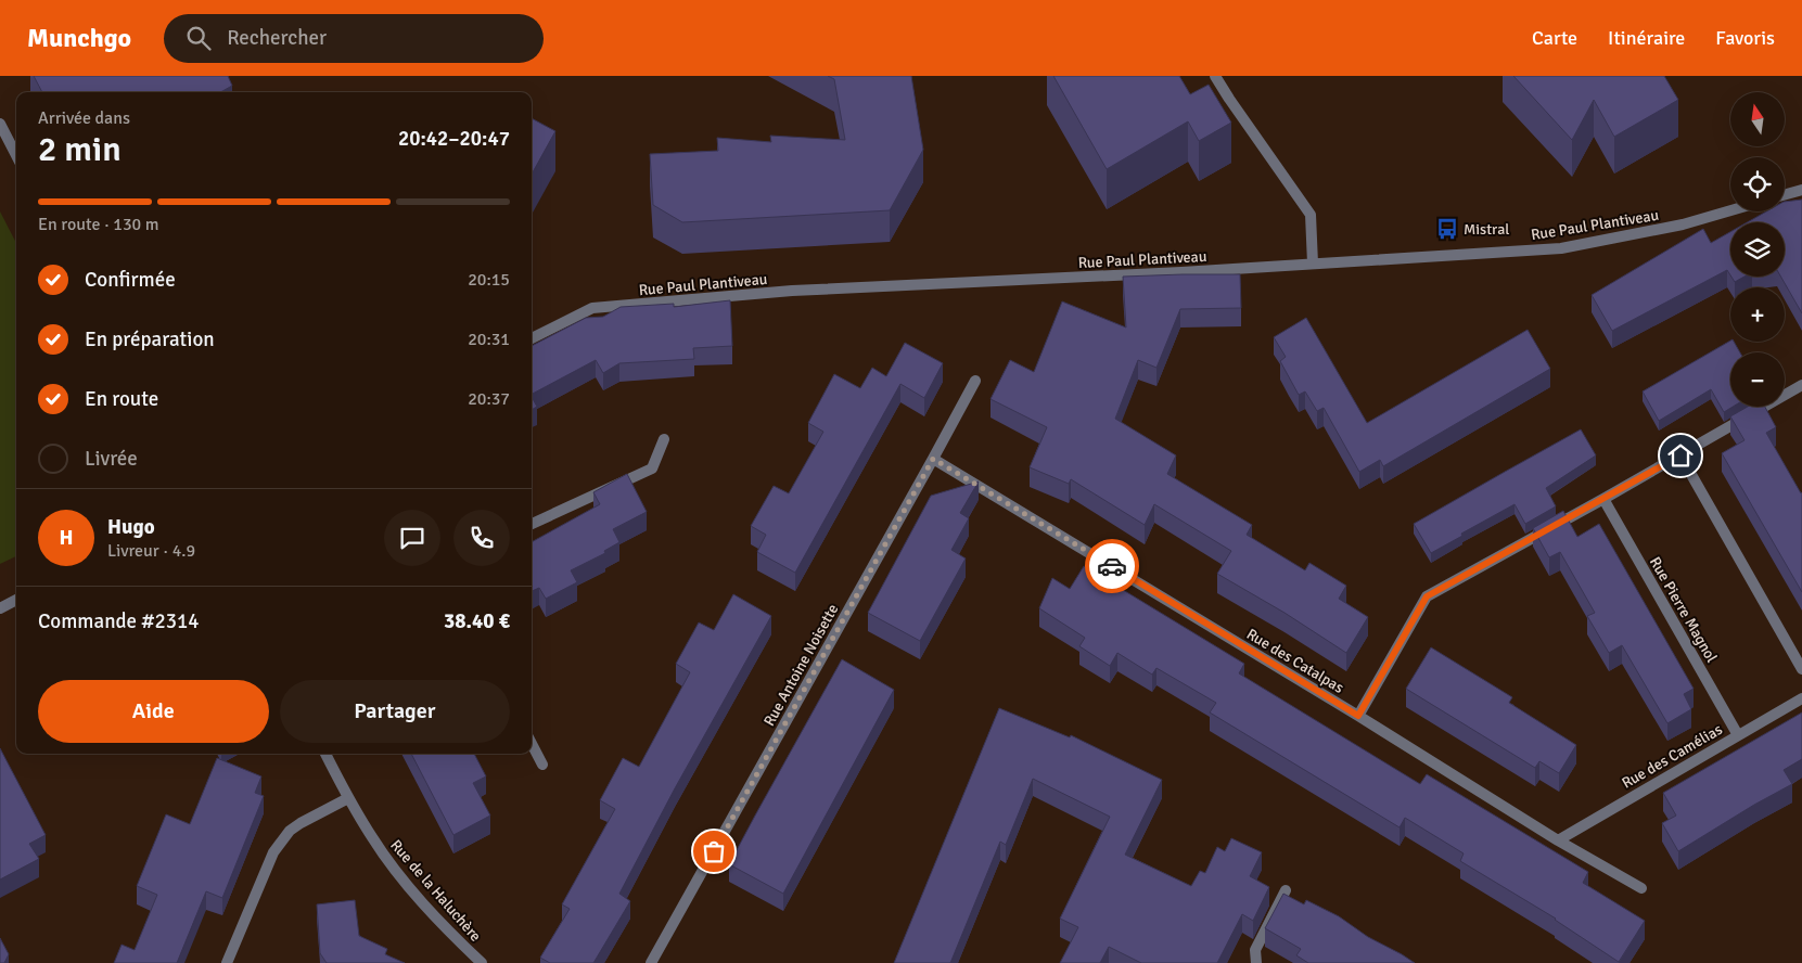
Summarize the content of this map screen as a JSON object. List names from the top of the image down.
{
  "streets": {
    "street": [
      "Rue Paul Plantiveau",
      "Rue Pierre Magnol",
      "Rue des Catalpas",
      "Rue Antoine Noisette",
      "Rue des Camélias",
      "Rue de la Haluchère"
    ]
  },
  "crossings": [
    ["Rue Pierre Magnol", "Rue des Camélias"],
    ["Rue des Catalpas", "Rue Antoine Noisette"],
    ["Rue des Catalpas", "Rue des Camélias"]
  ],
  "places": {
    "bus stop": ["Mistral"]
  },
  "north": "top",
  "page": {
    "header": "Munchgo",
    "search": "Rechercher",
    "nav": ["Carte", "Itinéraire", "Favoris"],
    "map_buttons": ["+", "−"],
    "heading": ["2 min", "Arrivée dans", "20:42–20:47"],
    "panel": [
      "Hugo",
      "Livreur · 4.9",
      "Commande #2314",
      "38.40 €"
    ],
    "bar": "En route · 130 m",
    "list": [
      ["Confirmée", "20:15"],
      ["En préparation", "20:31"],
      ["En route", "20:37"],
      "Livrée"
    ],
    "round": "H",
    "buttons": ["Aide", "Partager"]
  }
}
